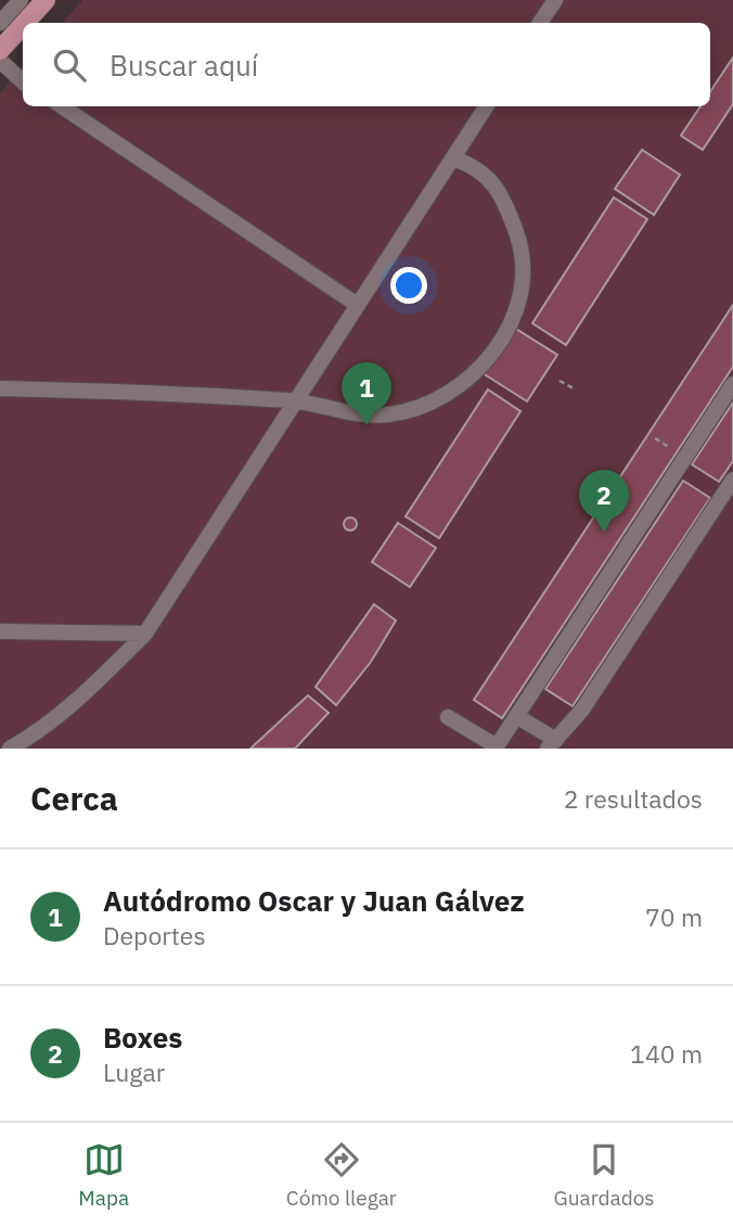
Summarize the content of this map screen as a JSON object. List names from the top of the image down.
{
  "page": {
    "search": "Buscar aquí",
    "pins": ["1", "2"],
    "heading": ["Cerca", "2 resultados"],
    "list": [
      {
        "mark": "1",
        "name": "Autódromo Oscar y Juan Gálvez",
        "note": "Deportes",
        "value": "70 m"
      },
      {
        "mark": "2",
        "name": "Boxes",
        "note": "Lugar",
        "value": "140 m"
      }
    ],
    "nav": ["Mapa", "Cómo llegar", "Guardados"]
  }
}
